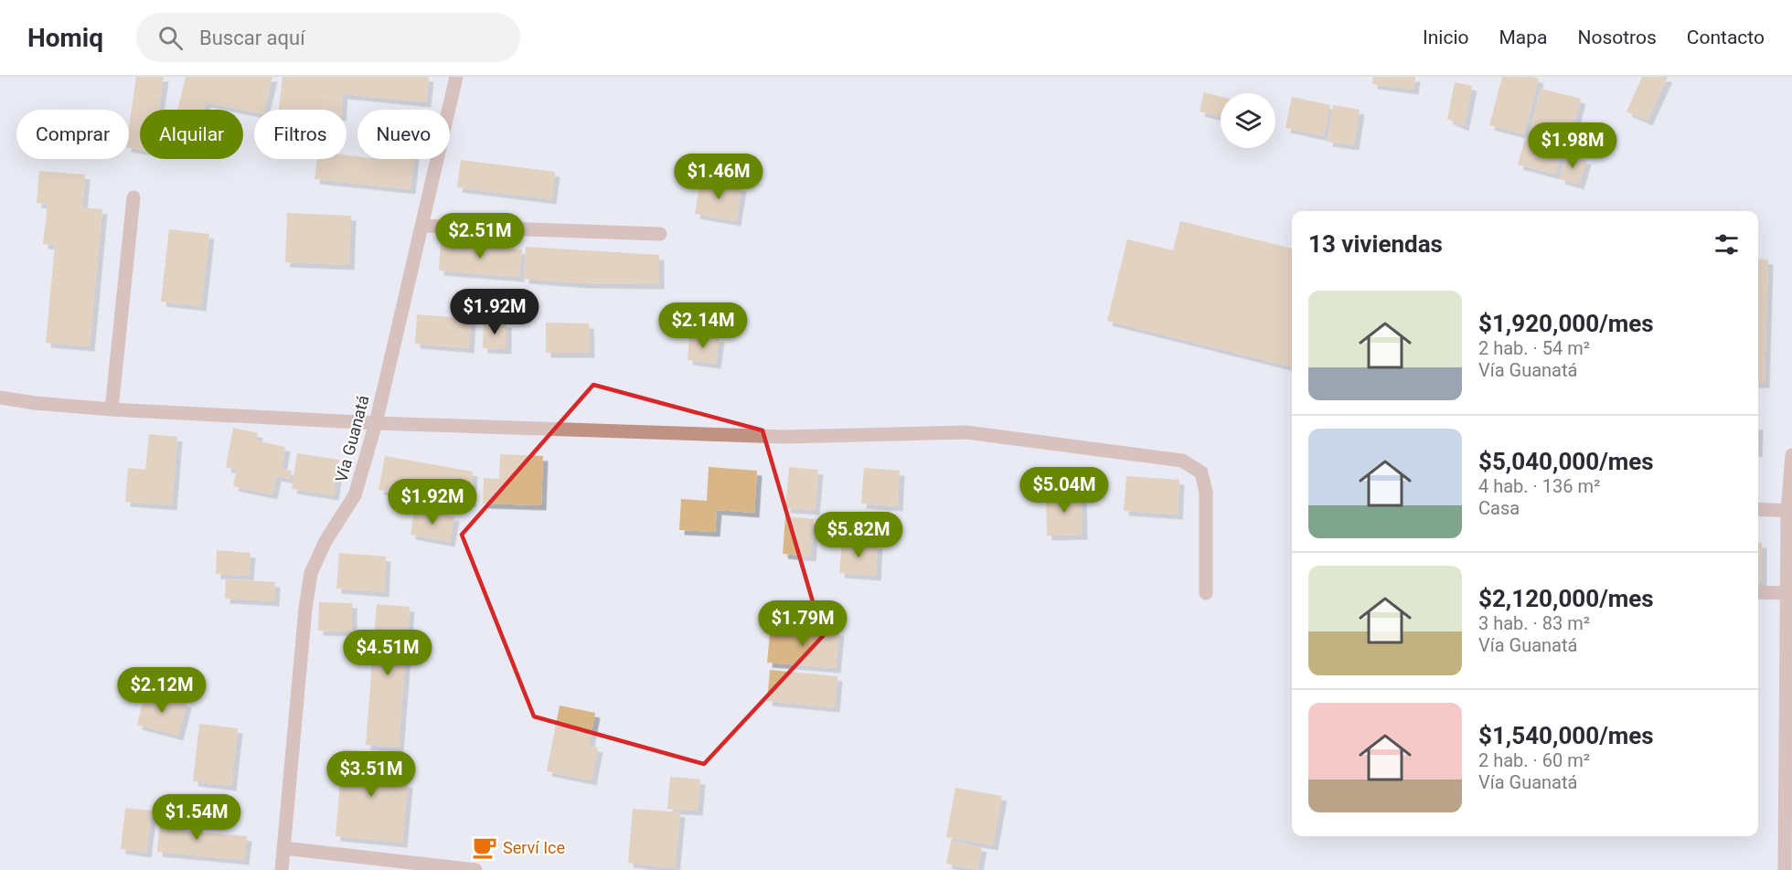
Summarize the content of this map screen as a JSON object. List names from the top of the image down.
{
  "streets": {
    "street": ["Vía Guanatá"]
  },
  "places": {
    "cafe": ["Serví Ice"]
  },
  "page": {
    "header": "Homiq",
    "search": "Buscar aquí",
    "nav": [
      "Inicio",
      "Mapa",
      "Nosotros",
      "Contacto"
    ],
    "chip": [
      "Comprar",
      "Alquilar",
      "Filtros",
      "Nuevo"
    ],
    "price": [
      "$1.98M",
      "$1.46M",
      "$2.51M",
      "$1.92M",
      "$2.14M",
      "$5.04M",
      "$1.92M",
      "$5.82M",
      "$1.79M",
      "$4.51M",
      "$2.12M",
      "$3.51M",
      "$1.54M"
    ],
    "heading": "13 viviendas",
    "list": [
      {
        "name": "$1,920,000/mes",
        "note": "2 hab. · 54 m² · Vía Guanatá"
      },
      {
        "name": "$5,040,000/mes",
        "note": "4 hab. · 136 m² · Casa"
      },
      {
        "name": "$2,120,000/mes",
        "note": "3 hab. · 83 m² · Vía Guanatá"
      },
      {
        "name": "$1,540,000/mes",
        "note": "2 hab. · 60 m² · Vía Guanatá"
      }
    ]
  }
}
